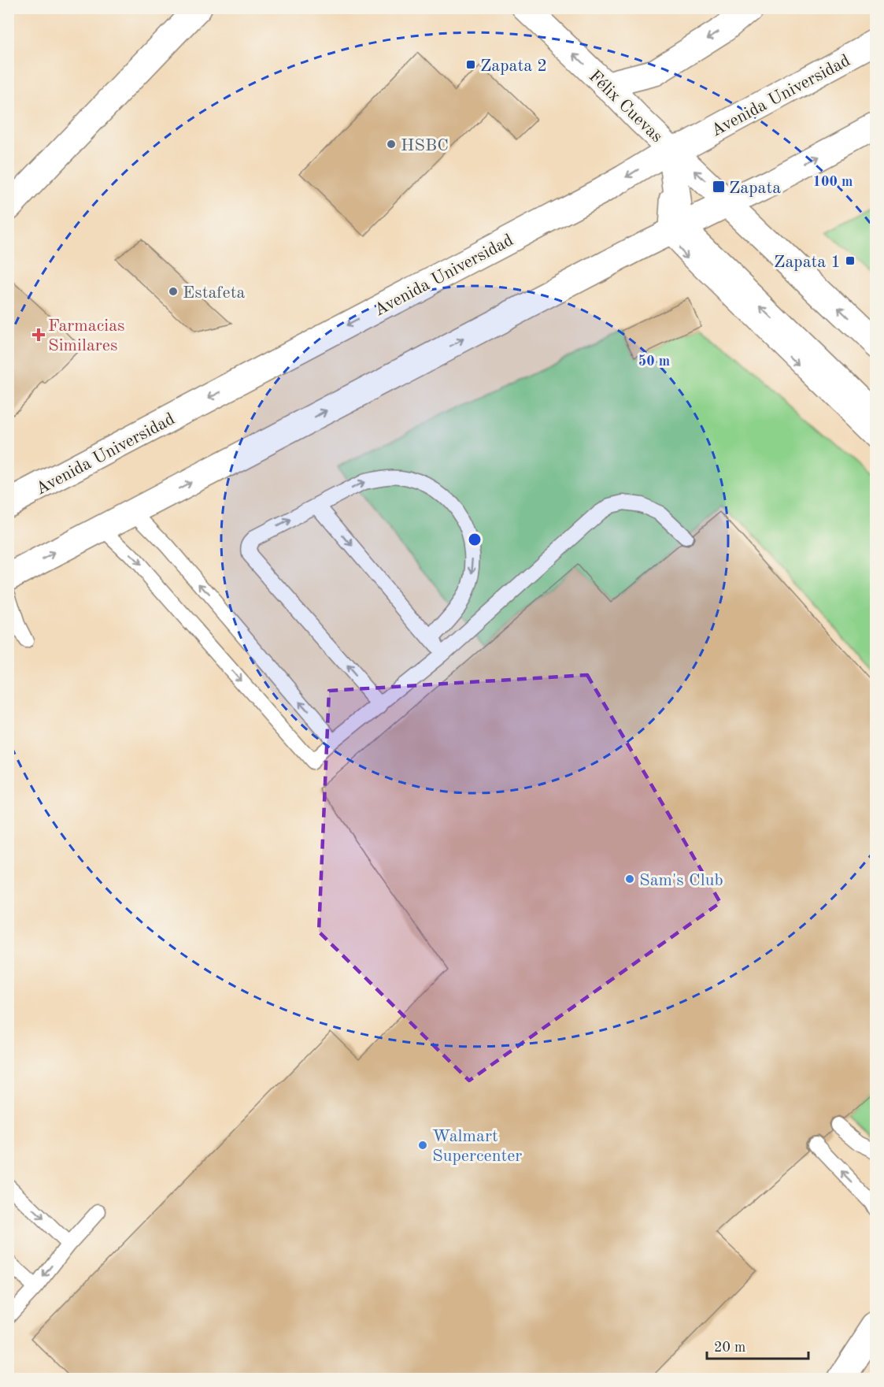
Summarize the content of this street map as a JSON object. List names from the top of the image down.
{
  "streets": {
    "main road": ["Avenida Universidad", "Félix Cuevas"]
  },
  "crossings": [
    ["Avenida Universidad", "Félix Cuevas"]
  ],
  "places": {
    "transit": ["Zapata 2", "Zapata", "Zapata 1"],
    "other": [
      "HSBC",
      "Estafeta",
      "Sam's Club",
      "Walmart Supercenter"
    ],
    "health": ["Farmacias Similares"]
  },
  "scale_bar": "20 m",
  "rings": ["100 m", "50 m"]
}
